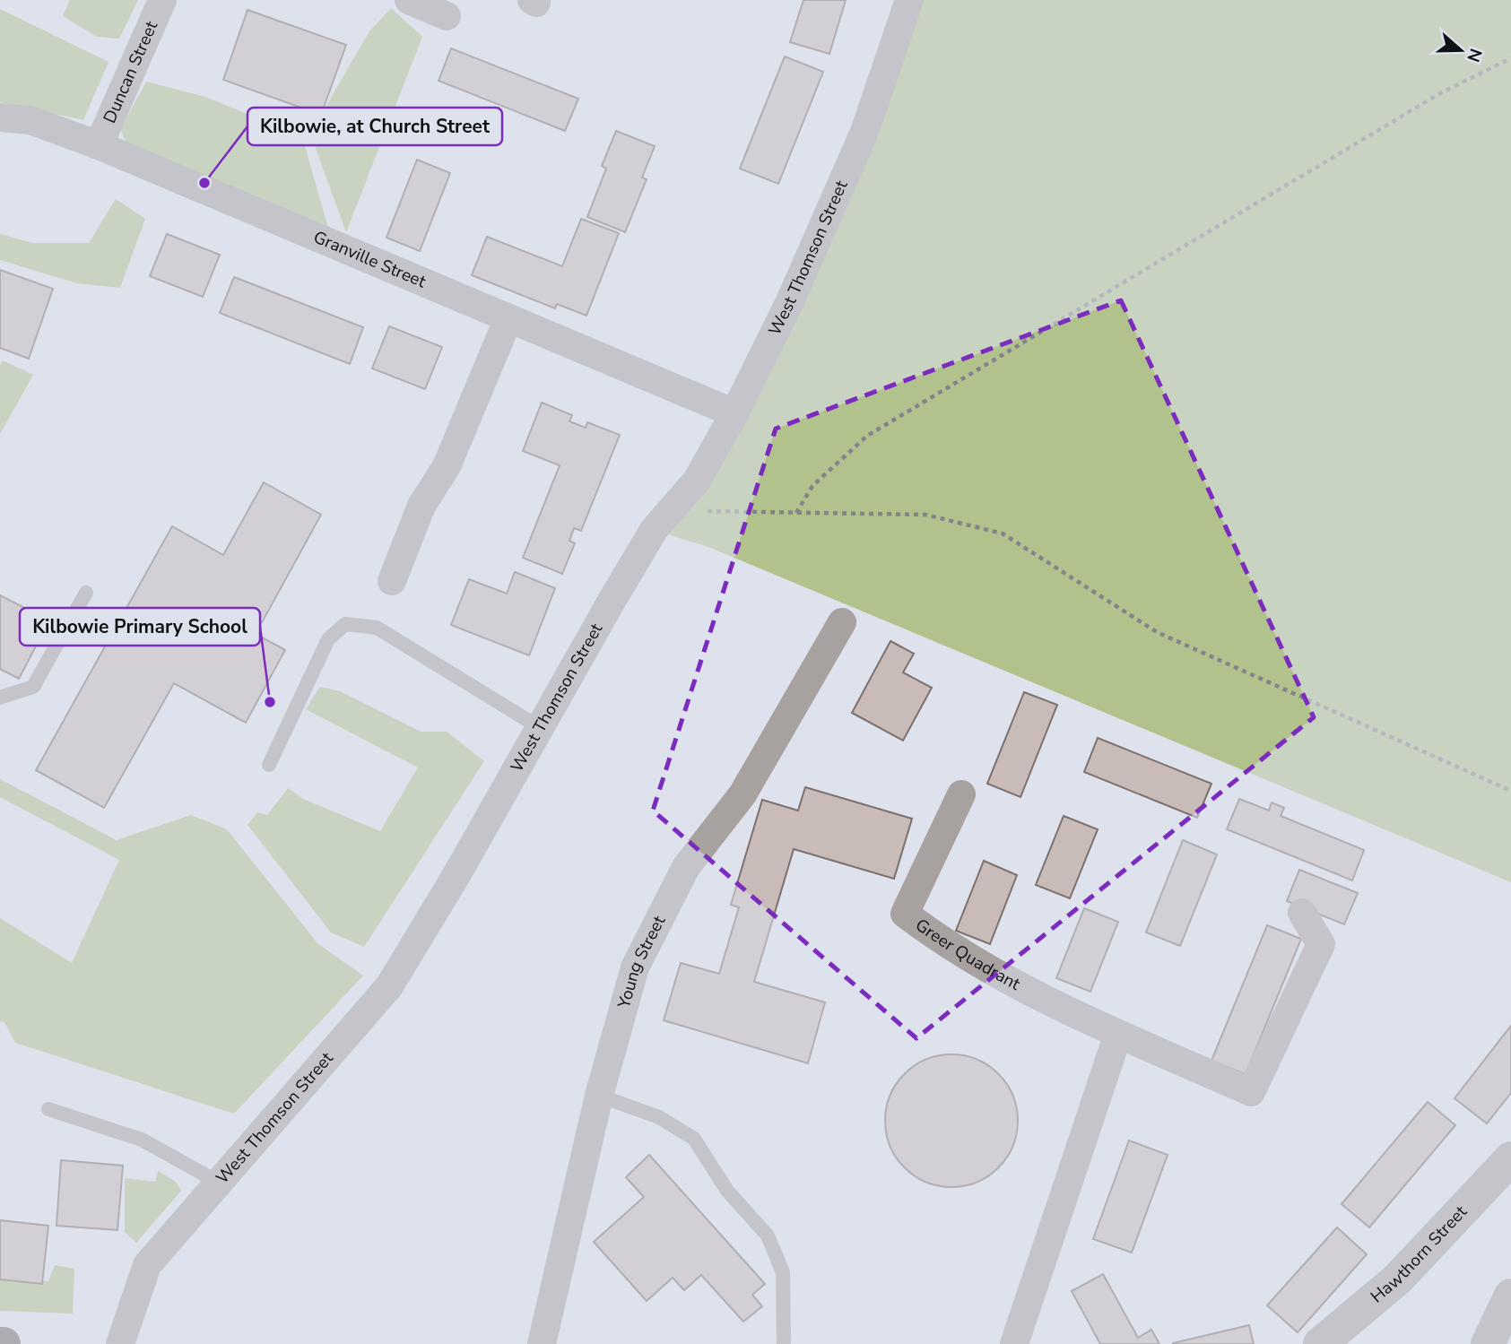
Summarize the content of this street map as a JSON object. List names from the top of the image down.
{
  "streets": {
    "street": [
      "Duncan Street",
      "West Thomson Street",
      "Granville Street",
      "Greer Quadrant",
      "Young Street",
      "Hawthorn Street"
    ]
  },
  "crossings": [
    ["Duncan Street", "Granville Street"],
    ["West Thomson Street", "Granville Street"]
  ],
  "places": ["Kilbowie, at Church Street", "Kilbowie Primary School"],
  "north": "right"
}
